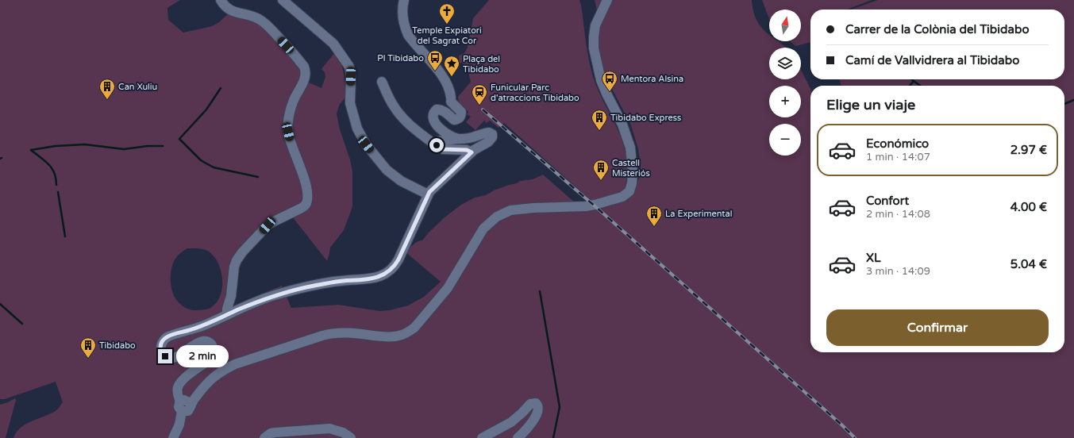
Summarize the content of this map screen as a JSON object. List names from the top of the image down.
{
  "places": {
    "church": ["Temple Expiatori del Sagrat Cor"],
    "bus stop": ["Pl Tibidabo", "Mentora Alsina"],
    "place": ["Plaça del Tibidabo"],
    "building": [
      "Can Xuliu",
      "Tibidabo Express",
      "Castell Misteriós",
      "La Experimental",
      "Tibidabo"
    ],
    "station": ["Funicular Parc d'atraccions Tibidabo"]
  },
  "north": "top",
  "page": {
    "map_buttons": ["+", "−"],
    "banner": ["Carrer de la Colònia del Tibidabo", "Camí de Vallvidrera al Tibidabo"],
    "heading": "Elige un viaje",
    "list": [
      {
        "name": "Económico",
        "note": "1 min · 14:07",
        "value": "2.97 €"
      },
      {
        "name": "Confort",
        "note": "2 min · 14:08",
        "value": "4.00 €"
      },
      {
        "name": "XL",
        "note": "3 min · 14:09",
        "value": "5.04 €"
      }
    ],
    "buttons": "Confirmar",
    "bubble": "2 min"
  }
}
